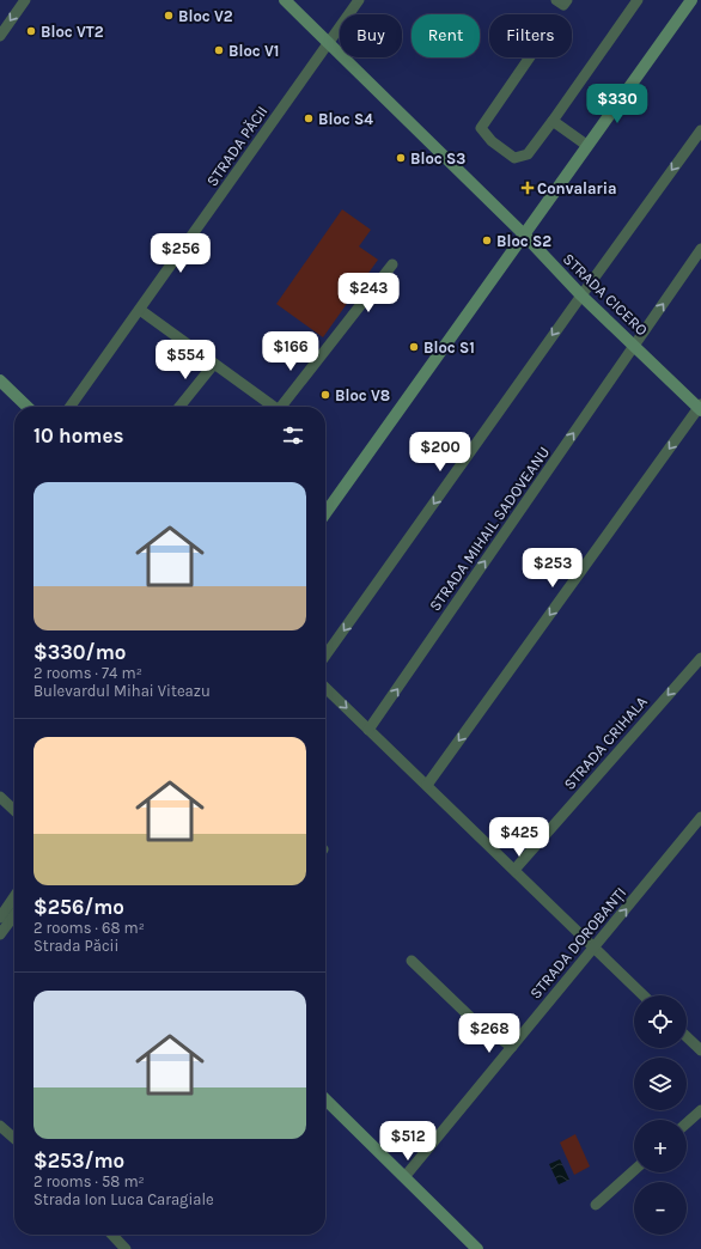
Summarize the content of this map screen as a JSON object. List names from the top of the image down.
{
  "streets": {
    "main road": ["STRADA CICERO"],
    "street": [
      "STRADA PĂCII",
      "STRADA MIHAIL SADOVEANU",
      "STRADA CRIHALA",
      "STRADA DOROBANȚI"
    ]
  },
  "crossings": [
    ["STRADA PĂCII", "STRADA CICERO"],
    ["STRADA CICERO", "STRADA MIHAIL SADOVEANU"]
  ],
  "one_way": ["STRADA CRIHALA", "STRADA DOROBANȚI"],
  "places": {
    "other": [
      "Bloc V2",
      "Bloc VT2",
      "Bloc V1",
      "Bloc S4",
      "Bloc S3",
      "Bloc S2",
      "Bloc S1",
      "Bloc V8"
    ],
    "health": ["Convalaria"]
  },
  "page": {
    "chip": ["Buy", "Rent", "Filters"],
    "price": [
      "$330",
      "$256",
      "$243",
      "$166",
      "$554",
      "$200",
      "$253",
      "$425",
      "$268",
      "$512"
    ],
    "heading": "10 homes",
    "list": [
      {
        "name": "$330/mo",
        "note": "2 rooms · 74 m² · Bulevardul Mihai Viteazu"
      },
      {
        "name": "$256/mo",
        "note": "2 rooms · 68 m² · Strada Păcii"
      },
      {
        "name": "$253/mo",
        "note": "2 rooms · 58 m² · Strada Ion Luca Caragiale"
      }
    ],
    "map_buttons": ["+", "−"]
  }
}
